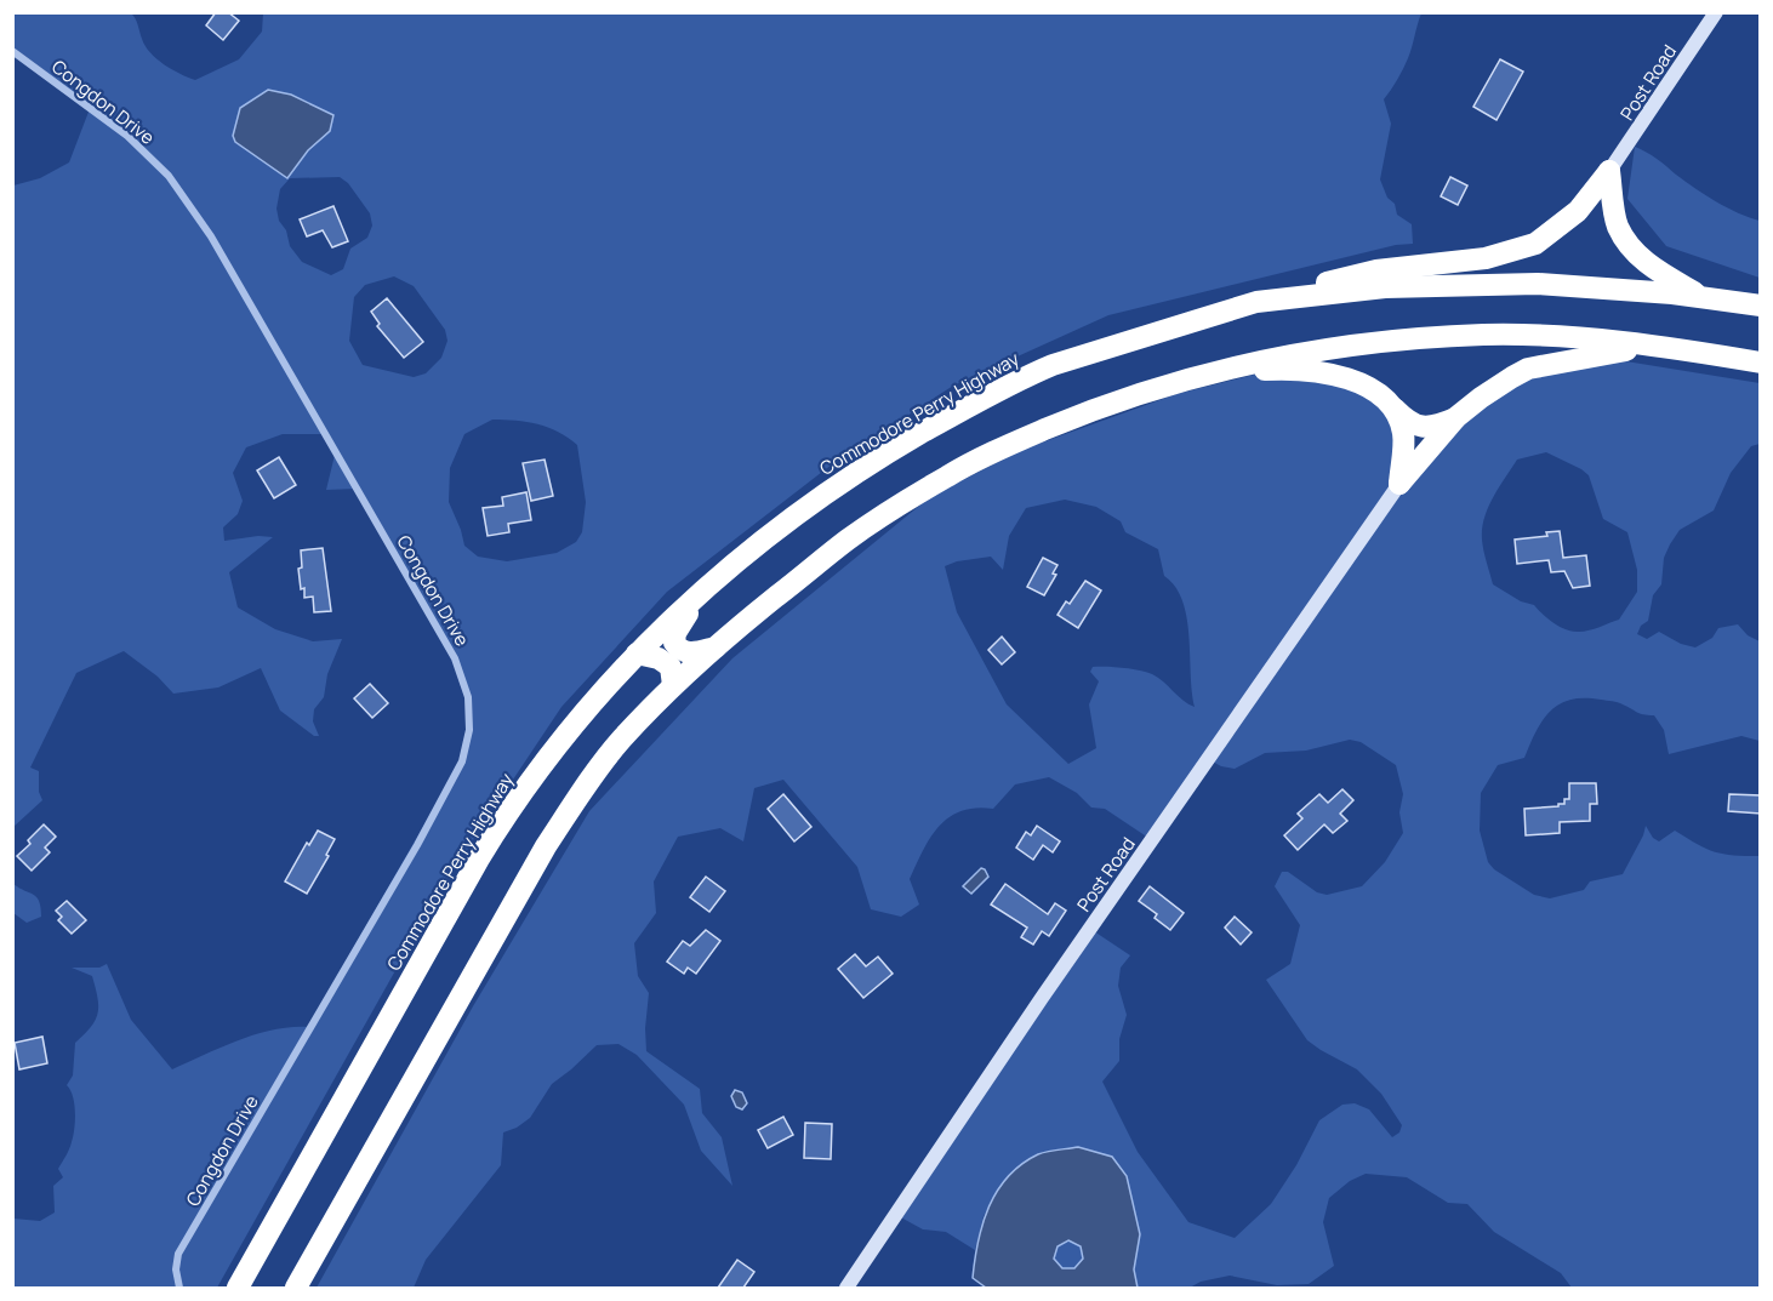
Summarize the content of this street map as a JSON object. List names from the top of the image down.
{
  "streets": {
    "highway": ["Commodore Perry Highway"],
    "street": ["Post Road", "Congdon Drive"]
  }
}
